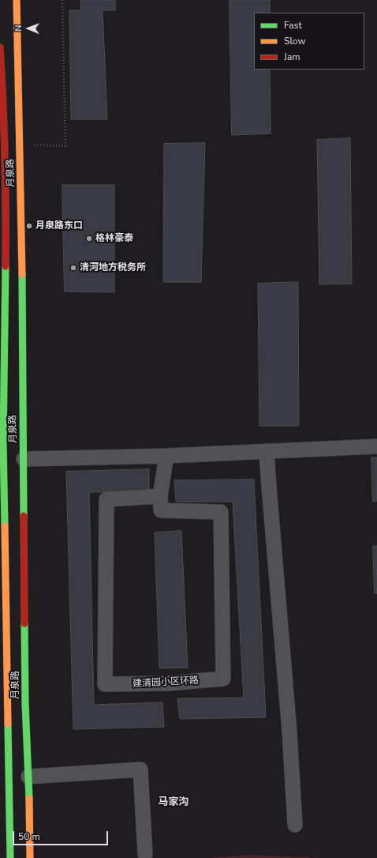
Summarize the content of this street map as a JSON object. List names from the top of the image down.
{
  "streets": {
    "main road": ["月泉路"],
    "street": ["建清园小区环路"]
  },
  "districts": ["马家沟"],
  "places": ["月泉路东口", "格林豪泰", "清河地方税务所"],
  "legend": ["Fast", "Slow", "Jam"],
  "scale_bar": "50 m",
  "north": "left"
}
